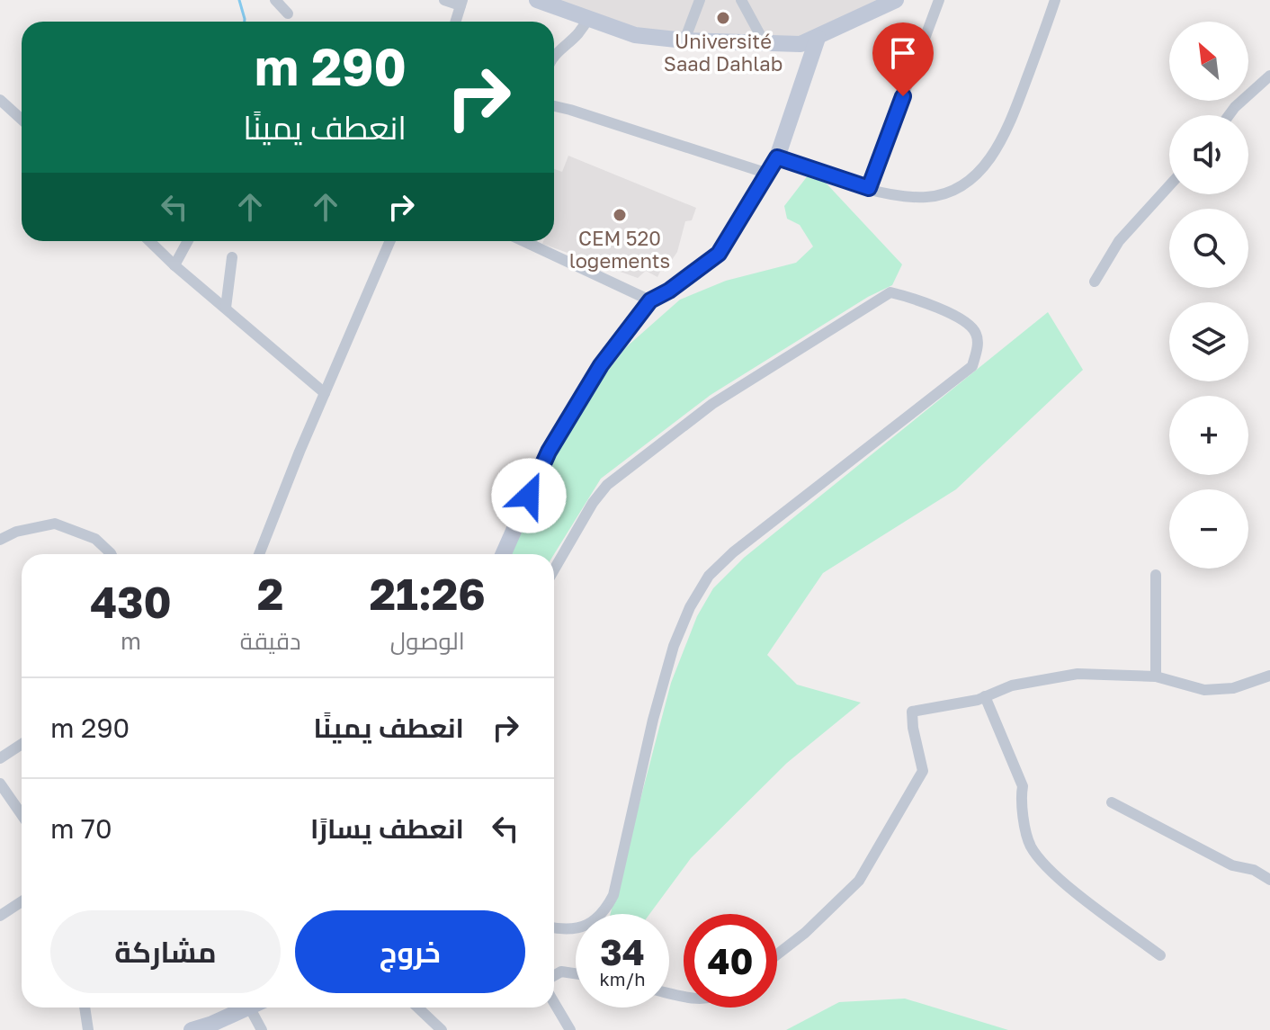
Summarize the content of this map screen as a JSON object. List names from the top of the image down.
{
  "places": ["Université Saad Dahlab", "CEM 520 logements"],
  "north": "top left",
  "page": {
    "map_buttons": ["+", "−"],
    "turn": ["290 m", "انعطف يمينًا"],
    "eta": [
      "21:26",
      "الوصول",
      "2",
      "دقيقة",
      "430",
      "m"
    ],
    "list": [
      {
        "name": "انعطف يمينًا",
        "value": "290 m"
      },
      {
        "name": "انعطف يسارًا",
        "value": "70 m"
      }
    ],
    "buttons": ["خروج", "مشاركة"],
    "speed": "34 km/h",
    "limit": "40"
  }
}
